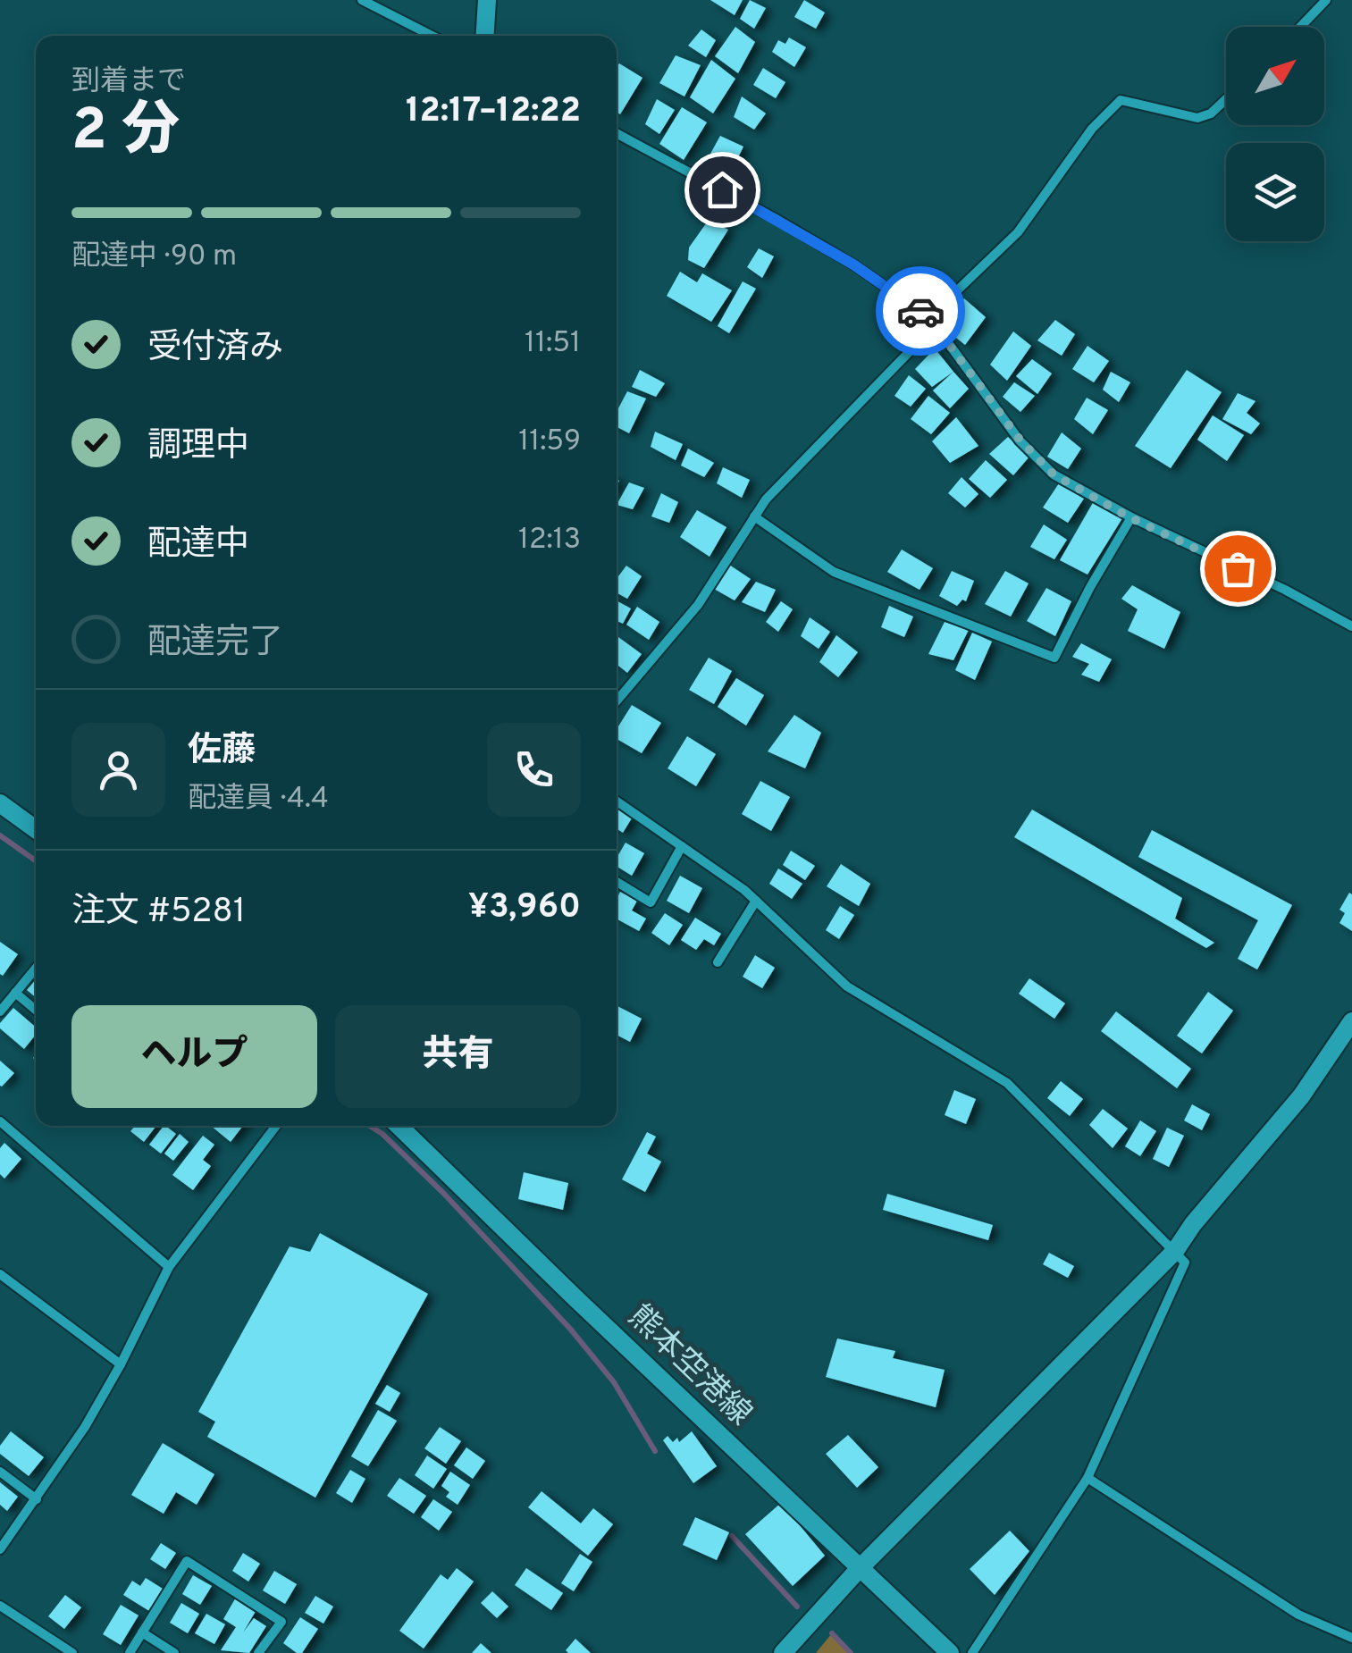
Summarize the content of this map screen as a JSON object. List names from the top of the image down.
{
  "streets": {
    "main road": ["熊本空港線"]
  },
  "north": "top right",
  "page": {
    "heading": ["2 分", "到着まで", "12:17–12:22"],
    "panel": [
      "佐藤",
      "配達員 · 4.4",
      "注文 #5281",
      "¥3,960"
    ],
    "bar": "配達中 · 90 m",
    "list": [
      ["受付済み", "11:51"],
      ["調理中", "11:59"],
      ["配達中", "12:13"],
      "配達完了"
    ],
    "buttons": ["ヘルプ", "共有"]
  }
}
